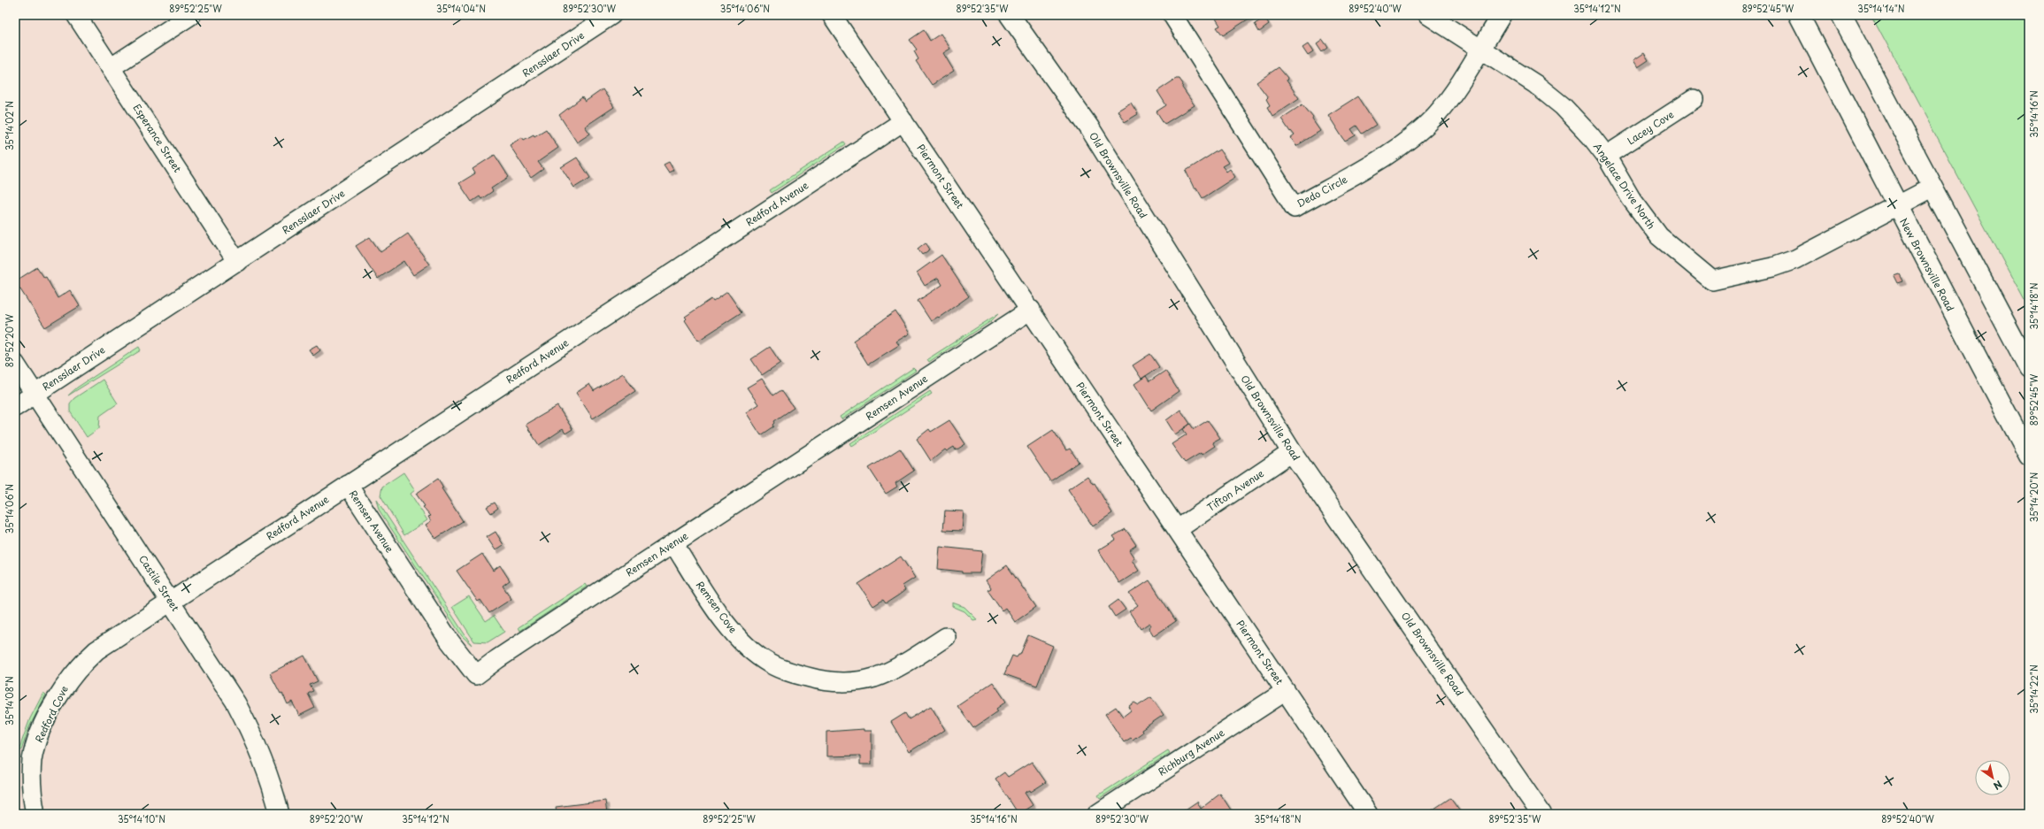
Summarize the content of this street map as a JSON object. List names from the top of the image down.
{
  "streets": {
    "street": [
      "Rensslaer Drive",
      "Lacey Cove",
      "Esperance Street",
      "Old Brownsville Road",
      "Piermont Street",
      "Angelace Drive North",
      "Dedo Circle",
      "Redford Avenue",
      "New Brownsville Road",
      "Remsen Avenue",
      "Tifton Avenue",
      "Castile Street",
      "Remsen Cove",
      "Redford Cove",
      "Richburg Avenue"
    ]
  },
  "crossings": [
    ["Rensslaer Drive", "Esperance Street"],
    ["Rensslaer Drive", "Castile Street"],
    ["Lacey Cove", "Angelace Drive North"],
    ["Old Brownsville Road", "Tifton Avenue"],
    ["Piermont Street", "Redford Avenue"],
    ["Piermont Street", "Remsen Avenue"],
    ["Piermont Street", "Tifton Avenue"],
    ["Piermont Street", "Richburg Avenue"],
    ["Angelace Drive North", "Dedo Circle"],
    ["Angelace Drive North", "New Brownsville Road"],
    ["Redford Avenue", "Remsen Avenue"],
    ["Redford Avenue", "Castile Street"],
    ["Redford Avenue", "Redford Cove"],
    ["Remsen Avenue", "Remsen Cove"],
    ["Castile Street", "Redford Cove"]
  ],
  "north": "bottom right",
  "coordinates": [
    "89°52'25\"W",
    "35°14'04\"N",
    "89°52'30\"W",
    "35°14'06\"N",
    "89°52'35\"W",
    "89°52'40\"W",
    "35°14'12\"N",
    "89°52'45\"W",
    "35°14'14\"N",
    "35°14'16\"N",
    "35°14'02\"N",
    "35°14'18\"N",
    "89°52'20\"W",
    "35°14'20\"N",
    "35°14'22\"N",
    "35°14'08\"N",
    "35°14'10\"N"
  ]
}
